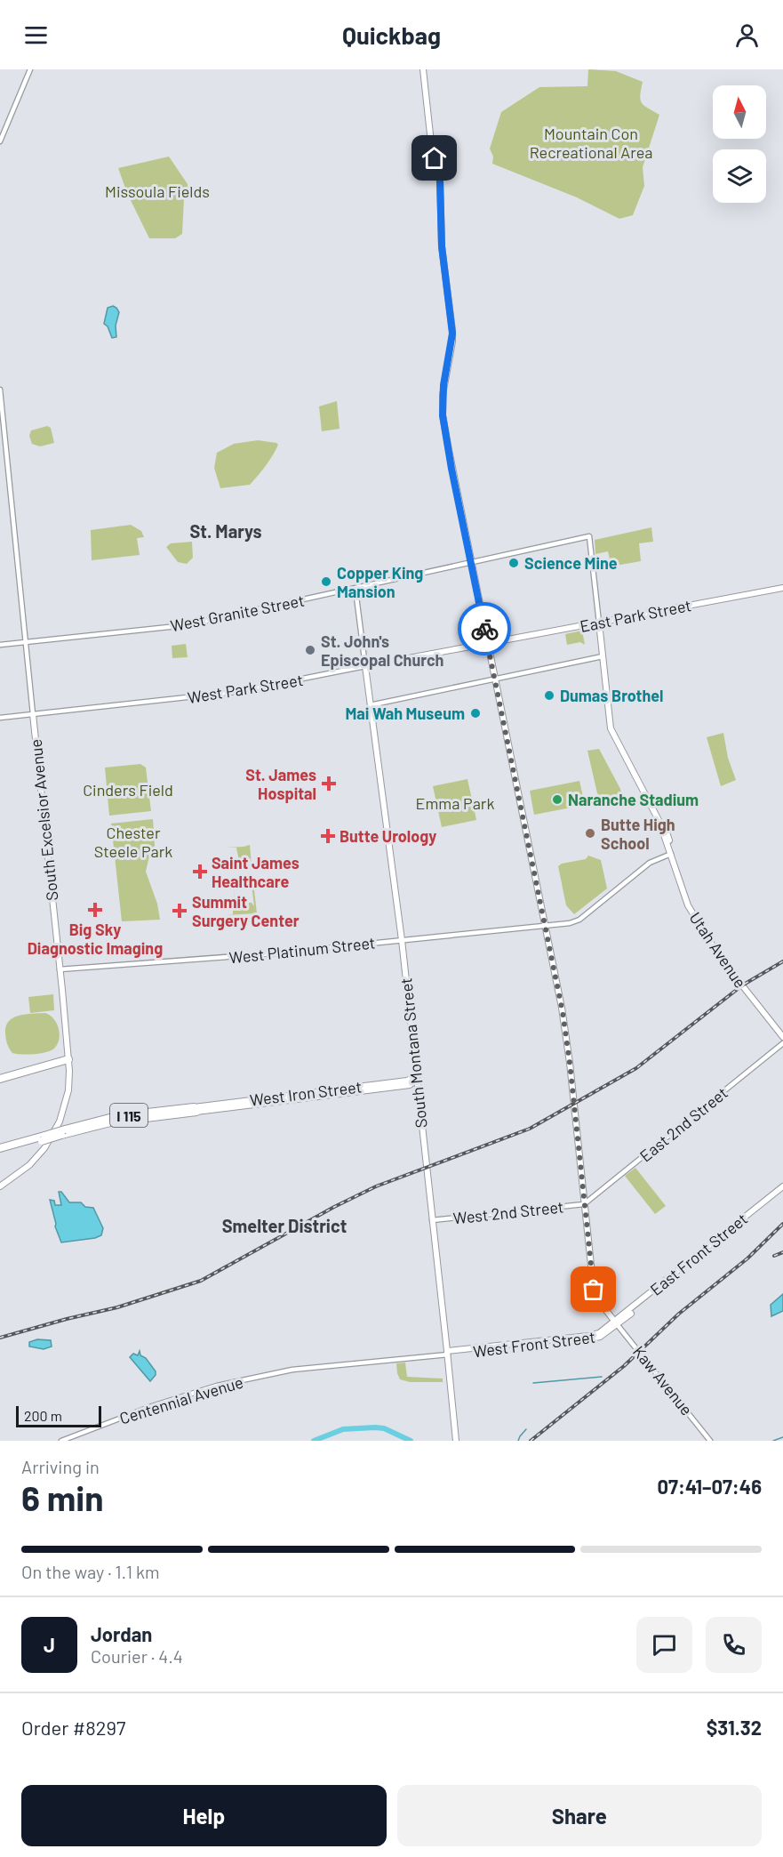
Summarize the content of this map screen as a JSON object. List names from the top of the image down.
{
  "streets": {
    "highway": ["I 115"],
    "main road": [
      "East Park Street",
      "West Park Street",
      "South Excelsior Avenue",
      "Utah Avenue",
      "South Montana Street",
      "West Iron Street",
      "East Front Street",
      "West Front Street"
    ],
    "street": [
      "West Granite Street",
      "West Platinum Street",
      "East 2nd Street",
      "West 2nd Street",
      "Kaw Avenue",
      "Centennial Avenue"
    ]
  },
  "crossings": [
    ["West Granite Street", "East Park Street"],
    ["East Park Street", "West Park Street"],
    ["West Park Street", "South Excelsior Avenue"],
    ["West Park Street", "South Montana Street"],
    ["South Excelsior Avenue", "West Platinum Street"],
    ["West Platinum Street", "Utah Avenue"],
    ["West Platinum Street", "South Montana Street"],
    ["South Montana Street", "West Iron Street"],
    ["South Montana Street", "West 2nd Street"],
    ["South Montana Street", "West Front Street"],
    ["South Montana Street", "Centennial Avenue"],
    ["West Iron Street", "I 115"],
    ["East 2nd Street", "West 2nd Street"],
    ["East Front Street", "West Front Street"],
    ["East Front Street", "Kaw Avenue"],
    ["West Front Street", "Kaw Avenue"],
    ["West Front Street", "Centennial Avenue"]
  ],
  "districts": ["St. Marys", "Smelter District"],
  "parks": [
    "Mountain Con Recreational Area",
    "Missoula Fields",
    "Cinders Field",
    "Emma Park",
    "Chester Steele Park"
  ],
  "places": {
    "other": [
      "Science Mine",
      "Copper King Mansion",
      "St. John's Episcopal Church",
      "Dumas Brothel",
      "Mai Wah Museum",
      "Naranche Stadium",
      "Butte High School"
    ],
    "health": [
      "St. James Hospital",
      "Butte Urology",
      "Saint James Healthcare",
      "Big Sky Diagnostic Imaging",
      "Summit Surgery Center"
    ]
  },
  "scale_bar": "200 m",
  "north": "top",
  "page": {
    "header": "Quickbag",
    "scale": "200 m",
    "heading": ["6 min", "Arriving in", "07:41–07:46"],
    "panel": [
      "Jordan",
      "Courier · 4.4",
      "Order #8297",
      "$31.32"
    ],
    "bar": "On the way · 1.1 km",
    "round": "J",
    "buttons": ["Help", "Share"]
  }
}
